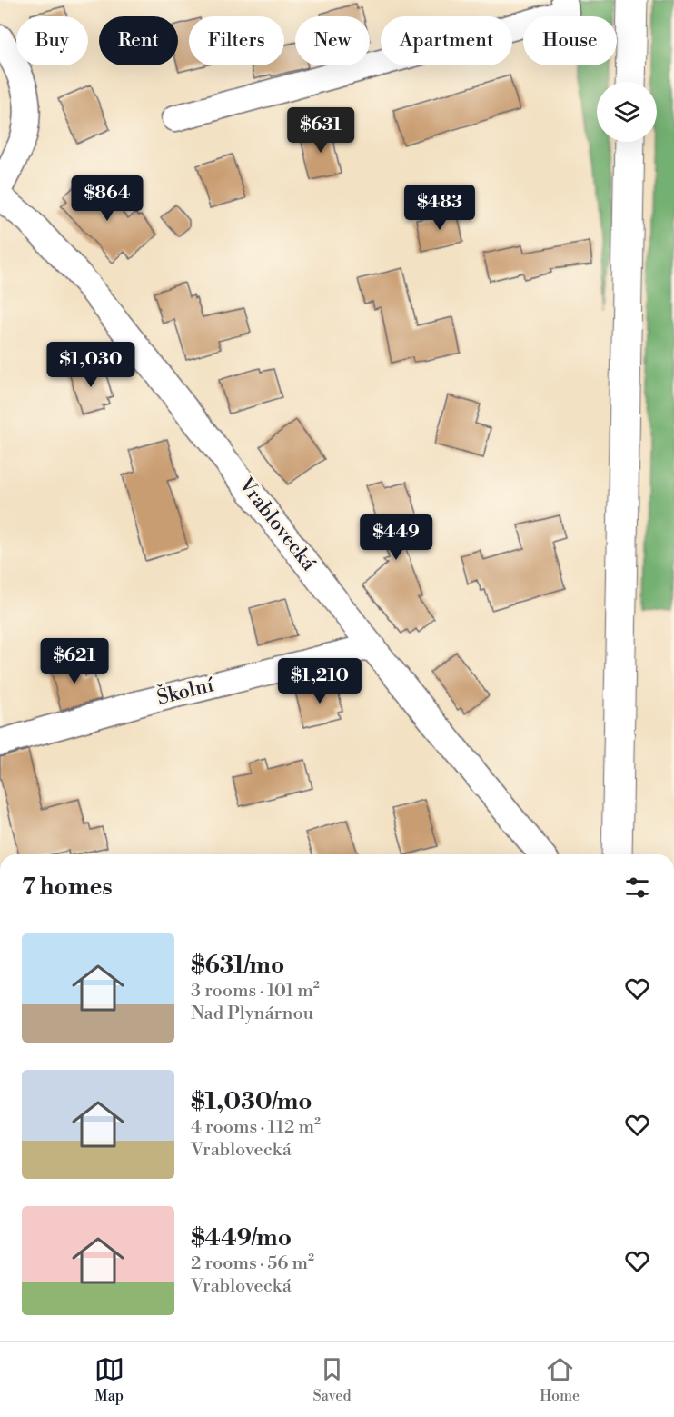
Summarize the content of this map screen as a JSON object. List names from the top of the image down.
{
  "streets": {
    "street": ["Vrablovecká", "Školní"]
  },
  "crossings": [
    ["Vrablovecká", "Školní"]
  ],
  "page": {
    "chip": [
      "Buy",
      "Rent",
      "Filters",
      "New",
      "Apartment",
      "House"
    ],
    "price": [
      "$631",
      "$864",
      "$483",
      "$1,030",
      "$449",
      "$621",
      "$1,210"
    ],
    "heading": "7 homes",
    "list": [
      {
        "name": "$631/mo",
        "note": "3 rooms · 101 m² · Nad Plynárnou"
      },
      {
        "name": "$1,030/mo",
        "note": "4 rooms · 112 m² · Vrablovecká"
      },
      {
        "name": "$449/mo",
        "note": "2 rooms · 56 m² · Vrablovecká"
      }
    ],
    "tabs": ["Map", "Saved", "Home"]
  }
}
